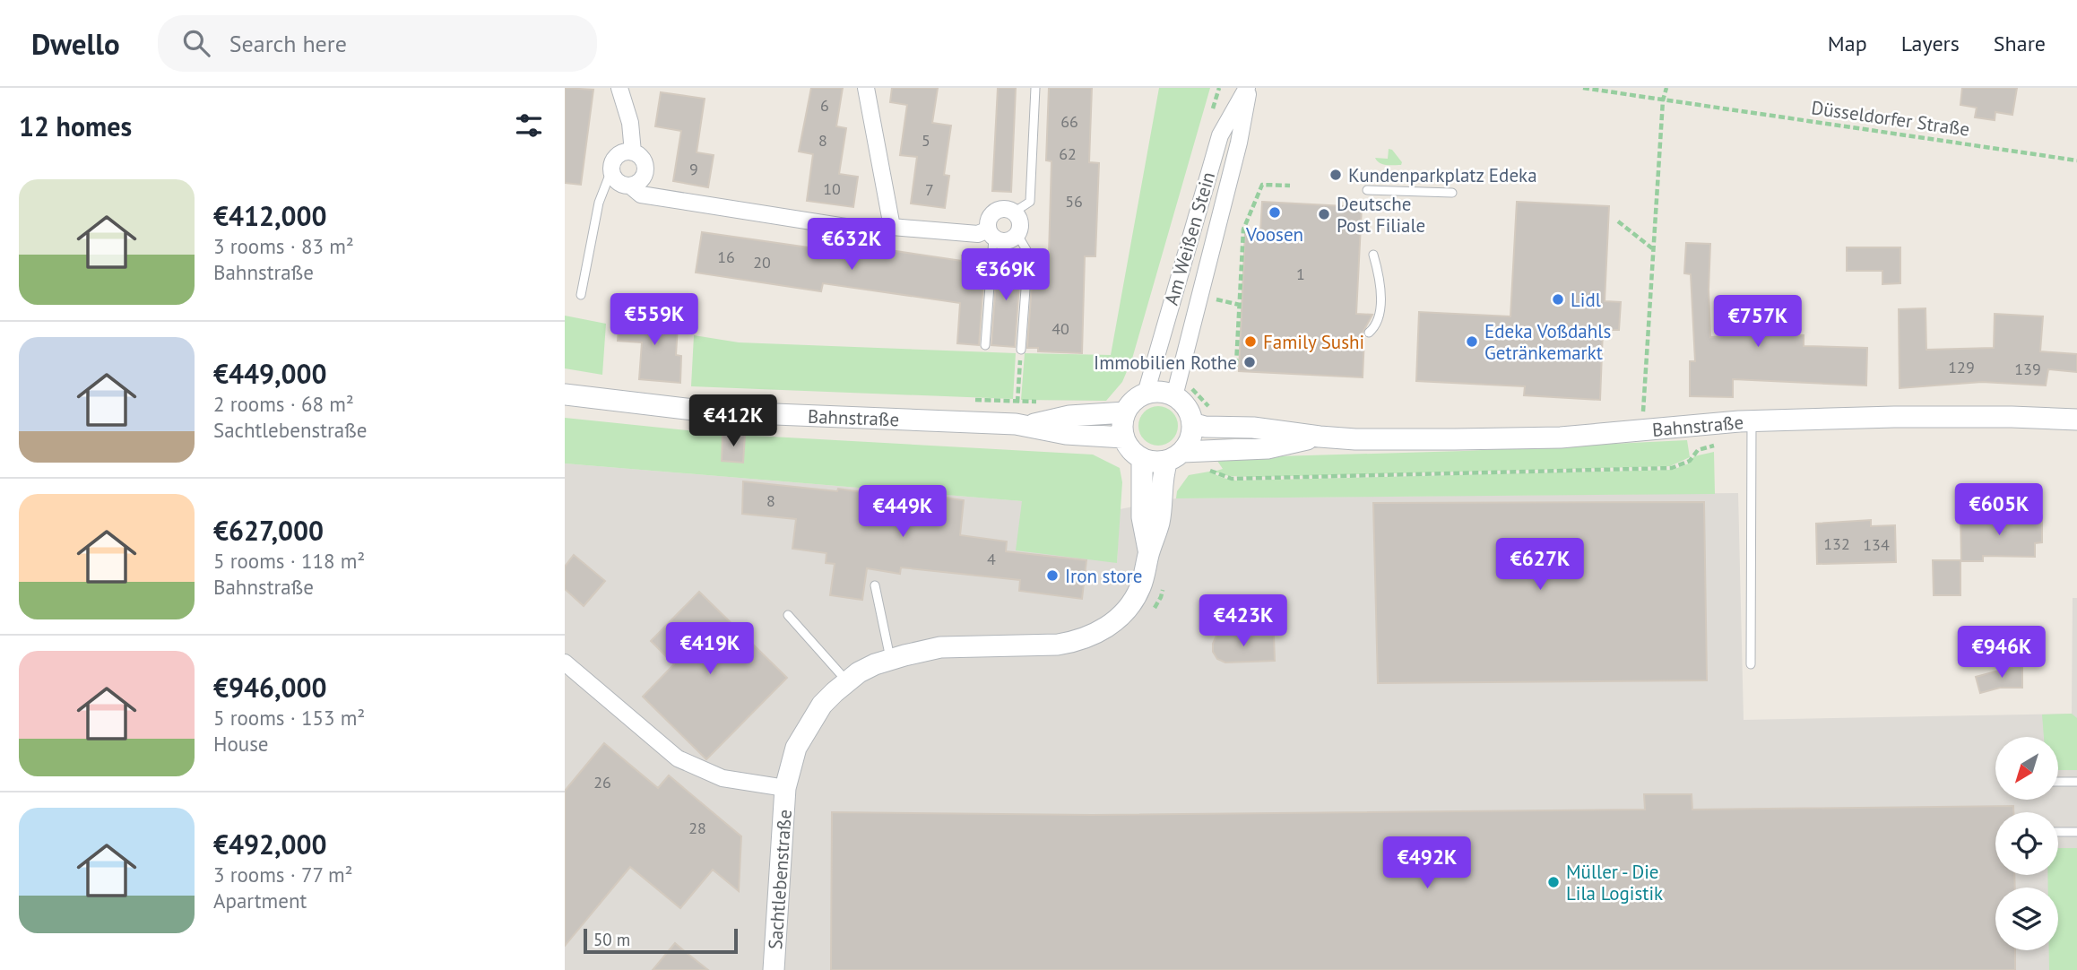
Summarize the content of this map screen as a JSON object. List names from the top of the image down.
{
  "streets": {
    "street": ["Am Weißen Stein", "Bahnstraße", "Sachtlebenstraße"],
    "path": ["Düsseldorfer Straße"]
  },
  "crossings": [
    ["Am Weißen Stein", "Bahnstraße"],
    ["Am Weißen Stein", "Sachtlebenstraße"],
    ["Bahnstraße", "Sachtlebenstraße"]
  ],
  "places": [
    "Kundenparkplatz Edeka",
    "Voosen",
    "Deutsche Post Filiale",
    "Lidl",
    "Family Sushi",
    "Edeka Voßdahls Getränkemarkt",
    "Immobilien Rothe",
    "Iron store",
    "Müller - Die Lila Logistik"
  ],
  "house_numbers": [
    "6",
    "66",
    "8",
    "5",
    "62",
    "9",
    "10",
    "7",
    "56",
    "16",
    "20",
    "1",
    "40",
    "129",
    "139",
    "8",
    "132",
    "134",
    "4",
    "26",
    "28"
  ],
  "scale_bar": "50 m",
  "north": "bottom left",
  "page": {
    "header": "Dwello",
    "search": "Search here",
    "nav": ["Map", "Layers", "Share"],
    "heading": "12 homes",
    "list": [
      {
        "name": "€412,000",
        "note": "3 rooms · 83 m² · Bahnstraße"
      },
      {
        "name": "€449,000",
        "note": "2 rooms · 68 m² · Sachtlebenstraße"
      },
      {
        "name": "€627,000",
        "note": "5 rooms · 118 m² · Bahnstraße"
      },
      {
        "name": "€946,000",
        "note": "5 rooms · 153 m² · House"
      },
      {
        "name": "€492,000",
        "note": "3 rooms · 77 m² · Apartment"
      }
    ],
    "price": [
      "€632K",
      "€369K",
      "€559K",
      "€757K",
      "€412K",
      "€605K",
      "€449K",
      "€627K",
      "€423K",
      "€419K",
      "€946K",
      "€492K"
    ],
    "scale": "50 m"
  }
}
